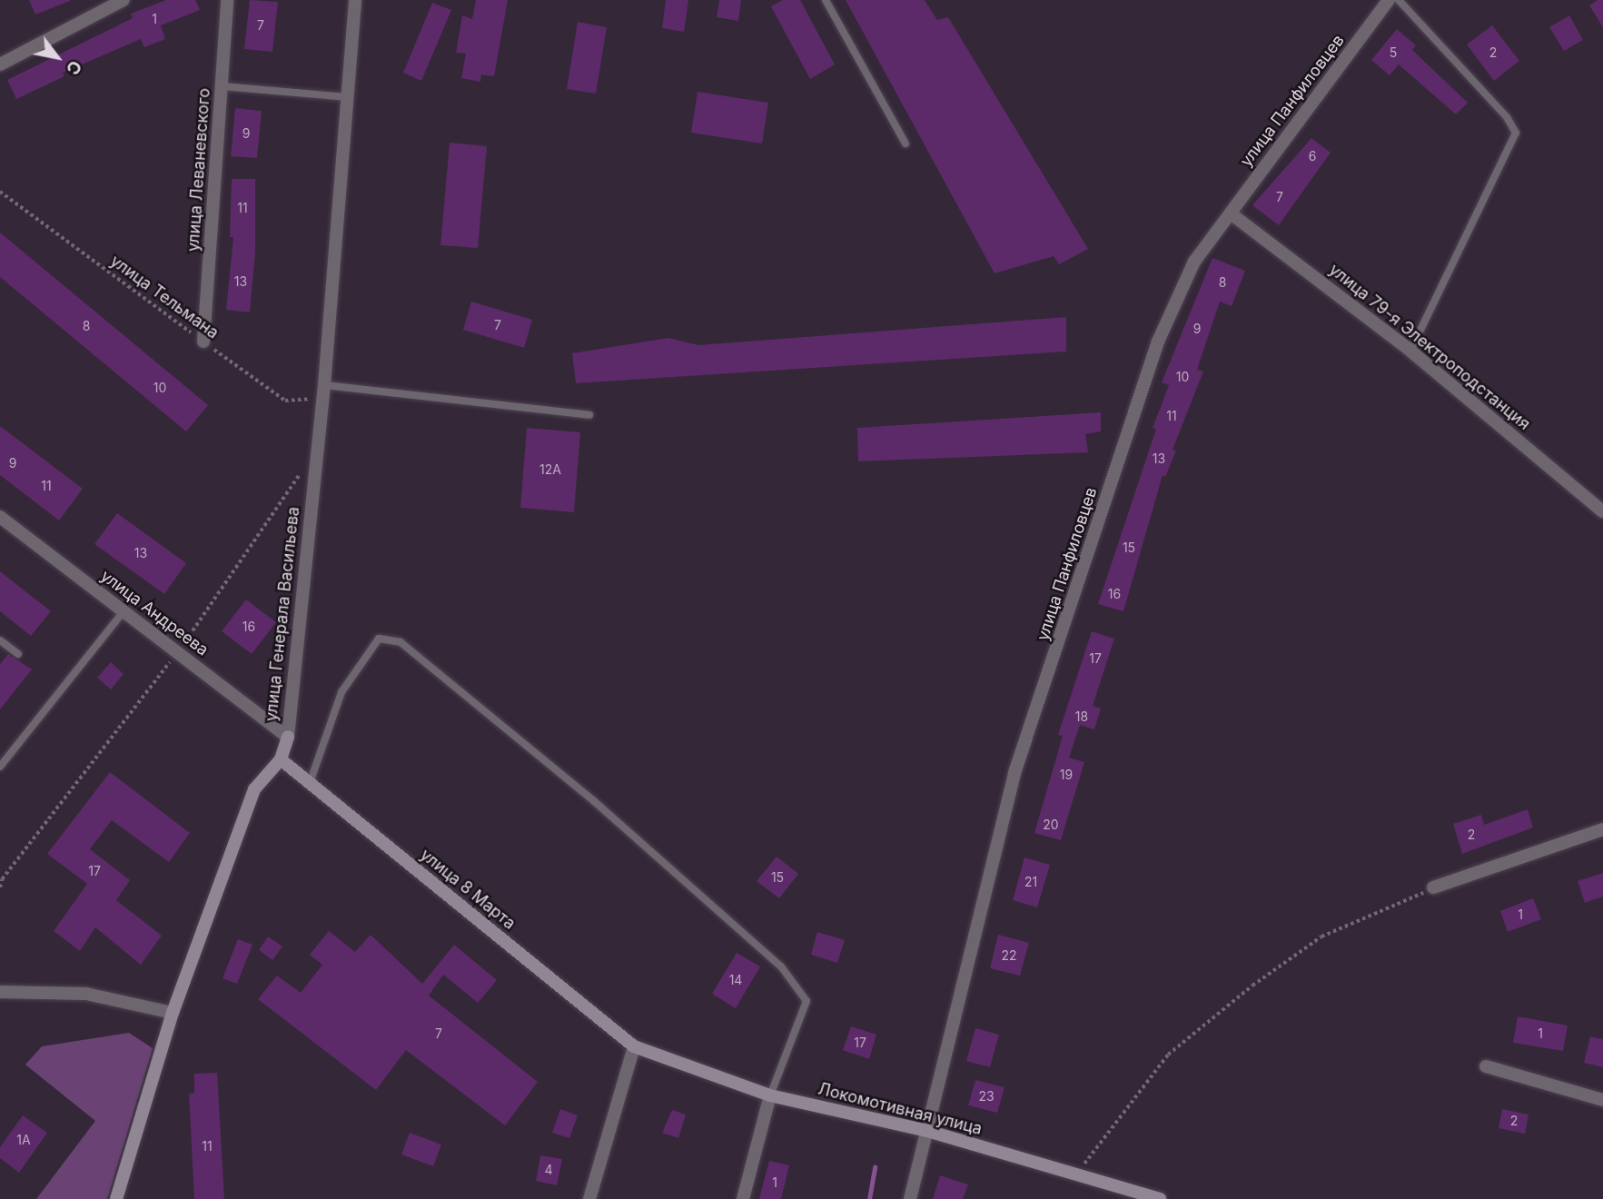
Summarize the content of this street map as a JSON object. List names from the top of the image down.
{
  "streets": {
    "main road": ["улица Генерала Васильева", "улица 8 Марта", "Локомотивная улица"],
    "street": [
      "улица Панфиловцев",
      "улица Леваневского",
      "улица 79-я Электроподстанция",
      "улица Андреева"
    ],
    "path": ["улица Тельмана"]
  },
  "crossings": [
    ["улица Панфиловцев", "улица 79-я Электроподстанция"],
    ["улица Панфиловцев", "Локомотивная улица"],
    ["улица Леваневского", "улица Тельмана"],
    ["улица Тельмана", "улица Генерала Васильева"],
    ["улица Андреева", "улица Генерала Васильева"],
    ["улица Генерала Васильева", "улица 8 Марта"],
    ["улица 8 Марта", "Локомотивная улица"]
  ],
  "house_numbers": [
    "1",
    "7",
    "5",
    "2",
    "9",
    "6",
    "7",
    "11",
    "13",
    "8",
    "7",
    "8",
    "9",
    "10",
    "10",
    "11",
    "13",
    "9",
    "12А",
    "11",
    "15",
    "13",
    "16",
    "16",
    "17",
    "18",
    "19",
    "20",
    "2",
    "17",
    "15",
    "21",
    "1",
    "22",
    "14",
    "7",
    "1",
    "17",
    "23",
    "2",
    "1А",
    "11",
    "4",
    "1"
  ],
  "north": "bottom right"
}
